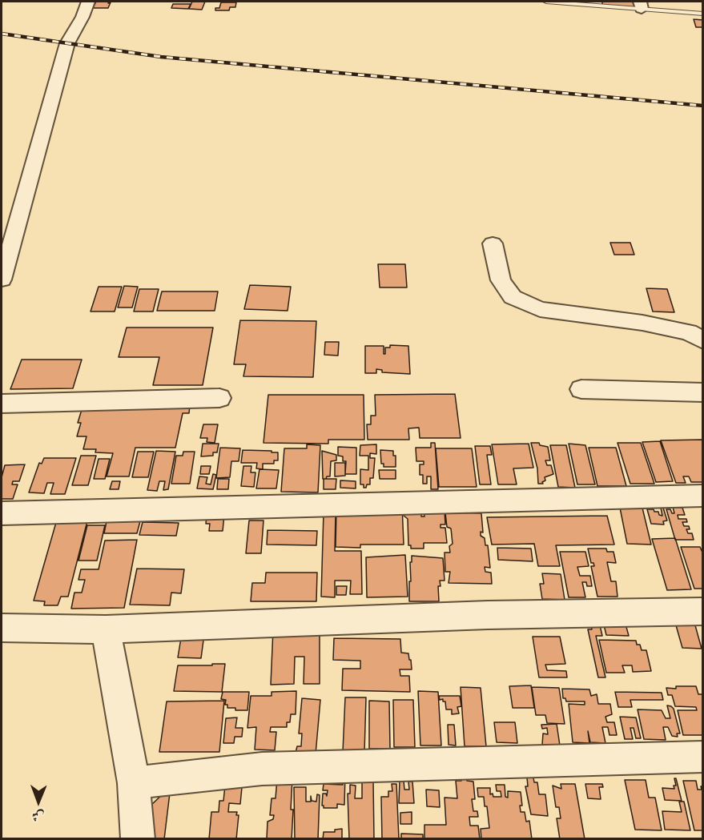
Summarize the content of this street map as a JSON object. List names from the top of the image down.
{
  "north": "bottom"
}
